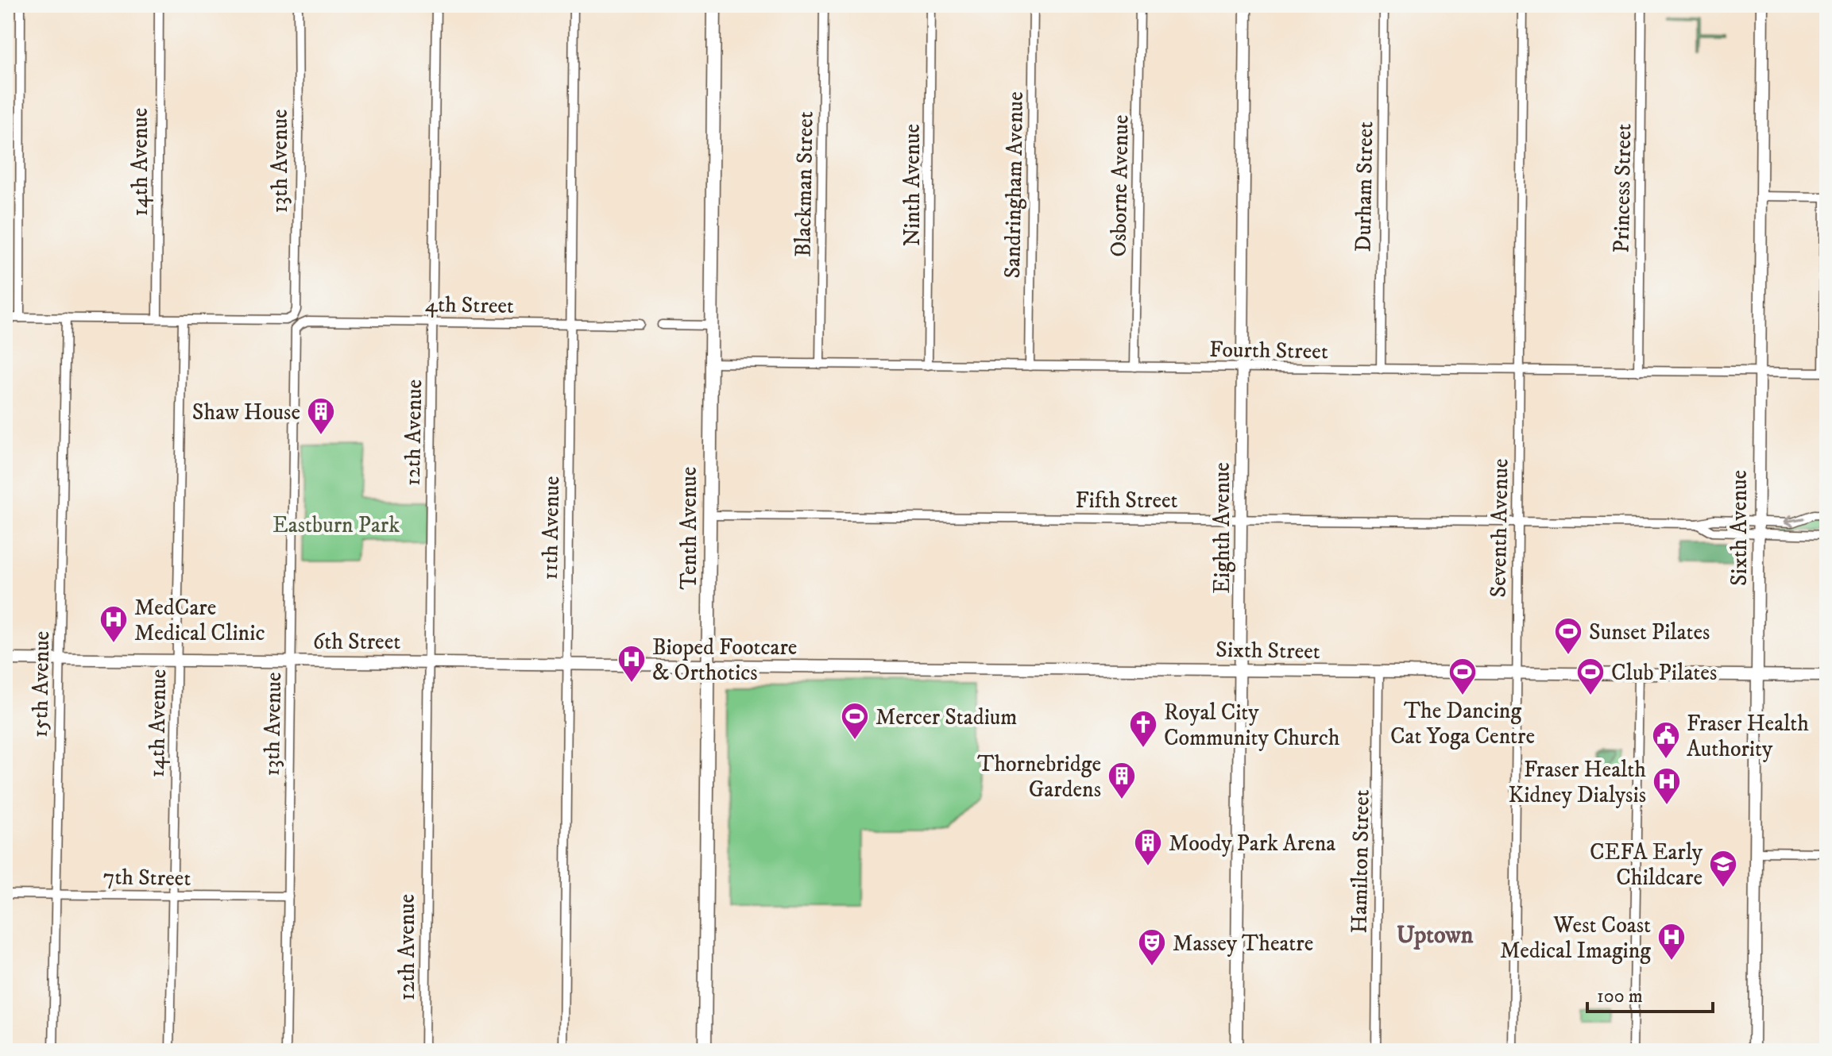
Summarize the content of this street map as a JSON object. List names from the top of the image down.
{
  "streets": {
    "main road": ["Tenth Avenue"],
    "street": [
      "13th Avenue",
      "14th Avenue",
      "Blackman Street",
      "Ninth Avenue",
      "Sandringham Avenue",
      "Osborne Avenue",
      "Durham Street",
      "Princess Street",
      "4th Street",
      "Fourth Street",
      "12th Avenue",
      "Fifth Street",
      "11th Avenue",
      "Eighth Avenue",
      "Seventh Avenue",
      "Sixth Avenue",
      "6th Street",
      "Sixth Street",
      "15th Avenue",
      "Hamilton Street",
      "7th Street"
    ]
  },
  "crossings": [
    ["13th Avenue", "14th Avenue"],
    ["13th Avenue", "4th Street"],
    ["13th Avenue", "6th Street"],
    ["13th Avenue", "7th Street"],
    ["14th Avenue", "6th Street"],
    ["14th Avenue", "7th Street"],
    ["Blackman Street", "Fourth Street"],
    ["Ninth Avenue", "Fourth Street"],
    ["Sandringham Avenue", "Fourth Street"],
    ["Osborne Avenue", "Fourth Street"],
    ["Durham Street", "Fourth Street"],
    ["Princess Street", "Fourth Street"],
    ["4th Street", "12th Avenue"],
    ["4th Street", "11th Avenue"],
    ["Fourth Street", "Tenth Avenue"],
    ["Fourth Street", "Eighth Avenue"],
    ["Fourth Street", "Seventh Avenue"],
    ["Fourth Street", "Sixth Avenue"],
    ["12th Avenue", "6th Street"],
    ["Fifth Street", "Tenth Avenue"],
    ["Fifth Street", "Eighth Avenue"],
    ["Fifth Street", "Seventh Avenue"],
    ["Fifth Street", "Sixth Avenue"],
    ["11th Avenue", "6th Street"],
    ["Tenth Avenue", "6th Street"],
    ["Tenth Avenue", "Sixth Street"],
    ["Eighth Avenue", "Sixth Street"],
    ["Seventh Avenue", "Sixth Street"],
    ["Sixth Avenue", "Sixth Street"],
    ["6th Street", "Sixth Street"],
    ["6th Street", "15th Avenue"],
    ["Sixth Street", "Hamilton Street"],
    ["15th Avenue", "7th Street"]
  ],
  "districts": ["Uptown"],
  "parks": ["Eastburn Park"],
  "places": {
    "building": ["Shaw House", "Thornebridge Gardens", "Moody Park Arena"],
    "hospital": [
      "MedCare Medical Clinic",
      "Bioped Footcare & Orthotics",
      "Fraser Health Kidney Dialysis",
      "West Coast Medical Imaging"
    ],
    "sports": [
      "Sunset Pilates",
      "The Dancing Cat Yoga Centre",
      "Club Pilates",
      "Mercer Stadium"
    ],
    "church": ["Royal City Community Church"],
    "public building": ["Fraser Health Authority"],
    "school or university": ["CEFA Early Childcare"],
    "theatre": ["Massey Theatre"]
  },
  "scale_bar": "100 m"
}
